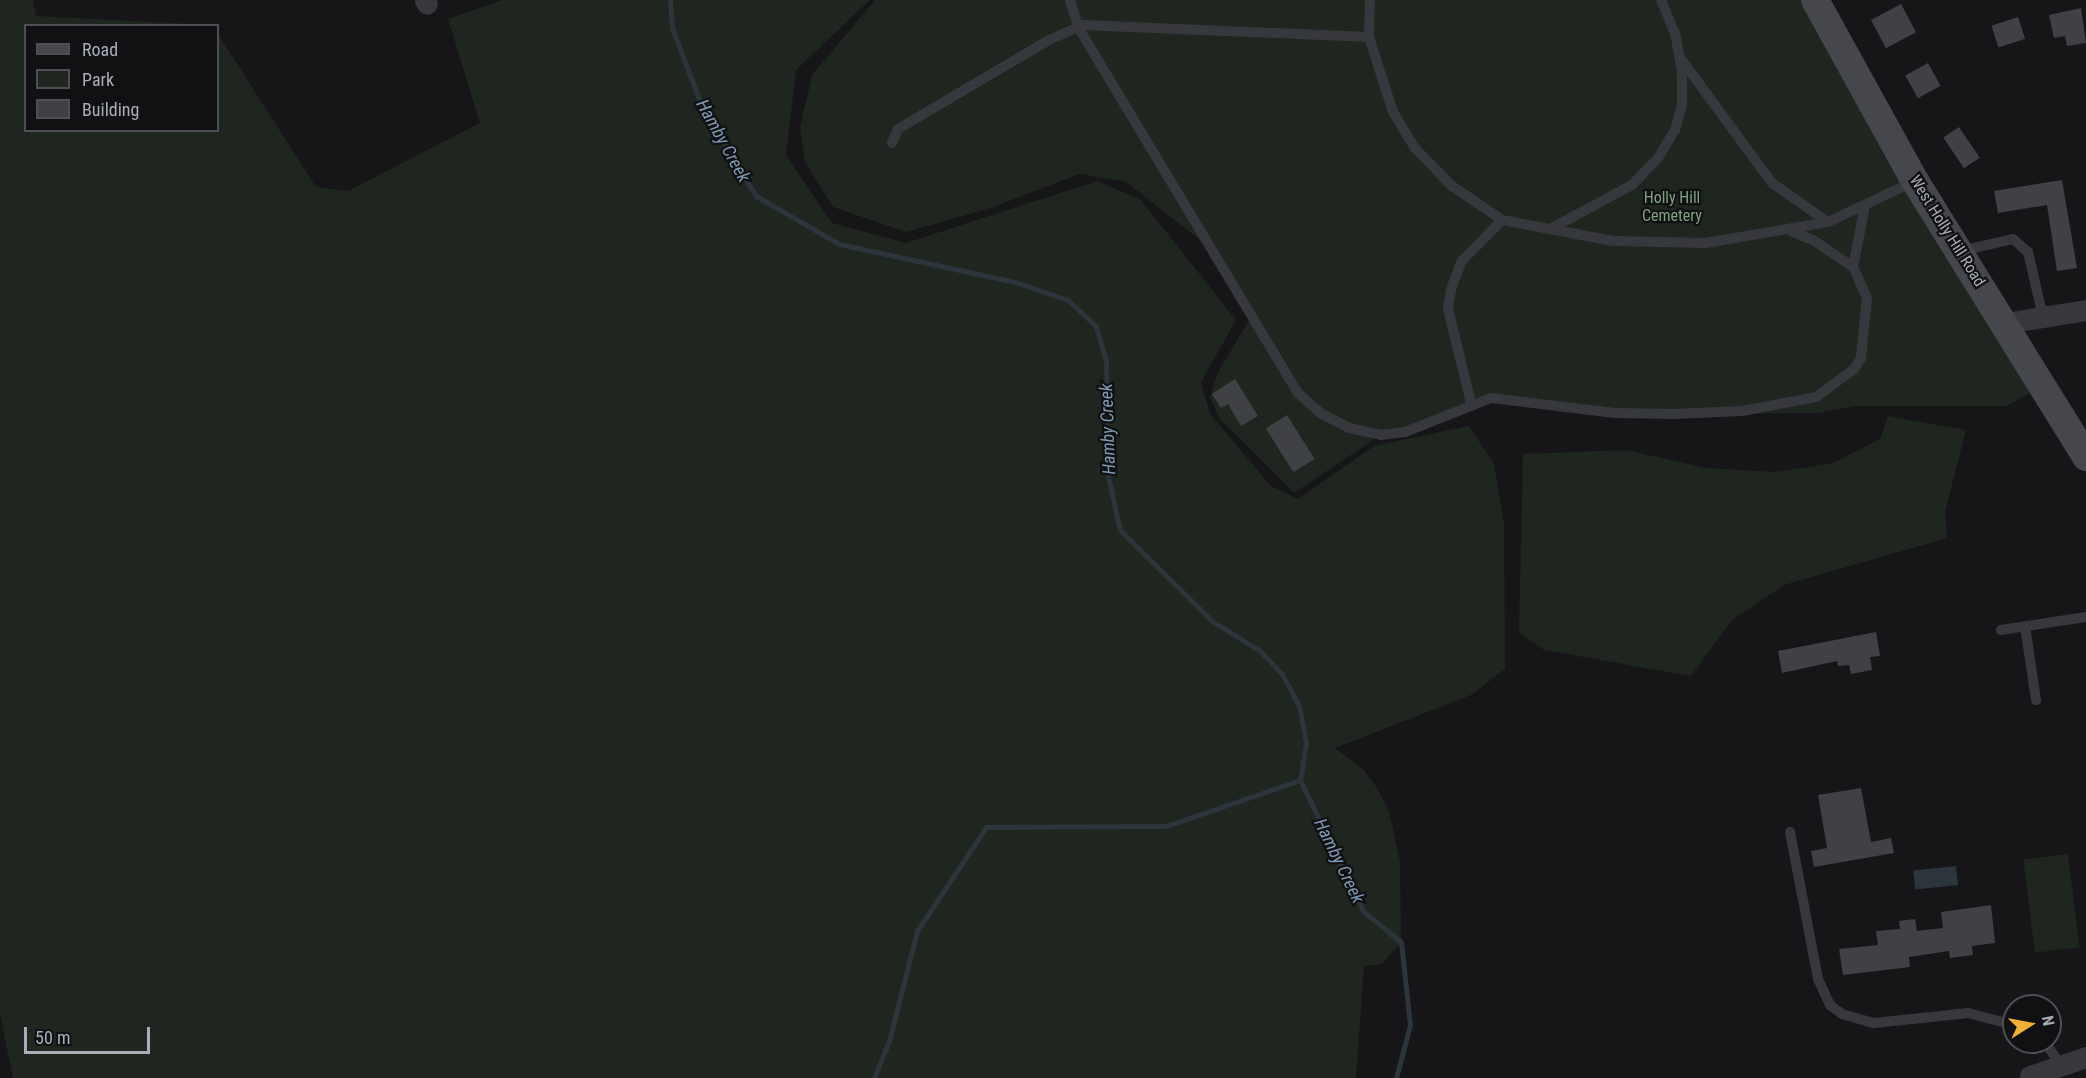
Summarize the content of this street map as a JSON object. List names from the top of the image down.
{
  "streets": {
    "street": ["West Holly Hill Road"]
  },
  "water": ["Hamby Creek"],
  "parks": ["Holly Hill Cemetery"],
  "legend": ["Road", "Park", "Building"],
  "scale_bar": "50 m",
  "north": "right"
}
